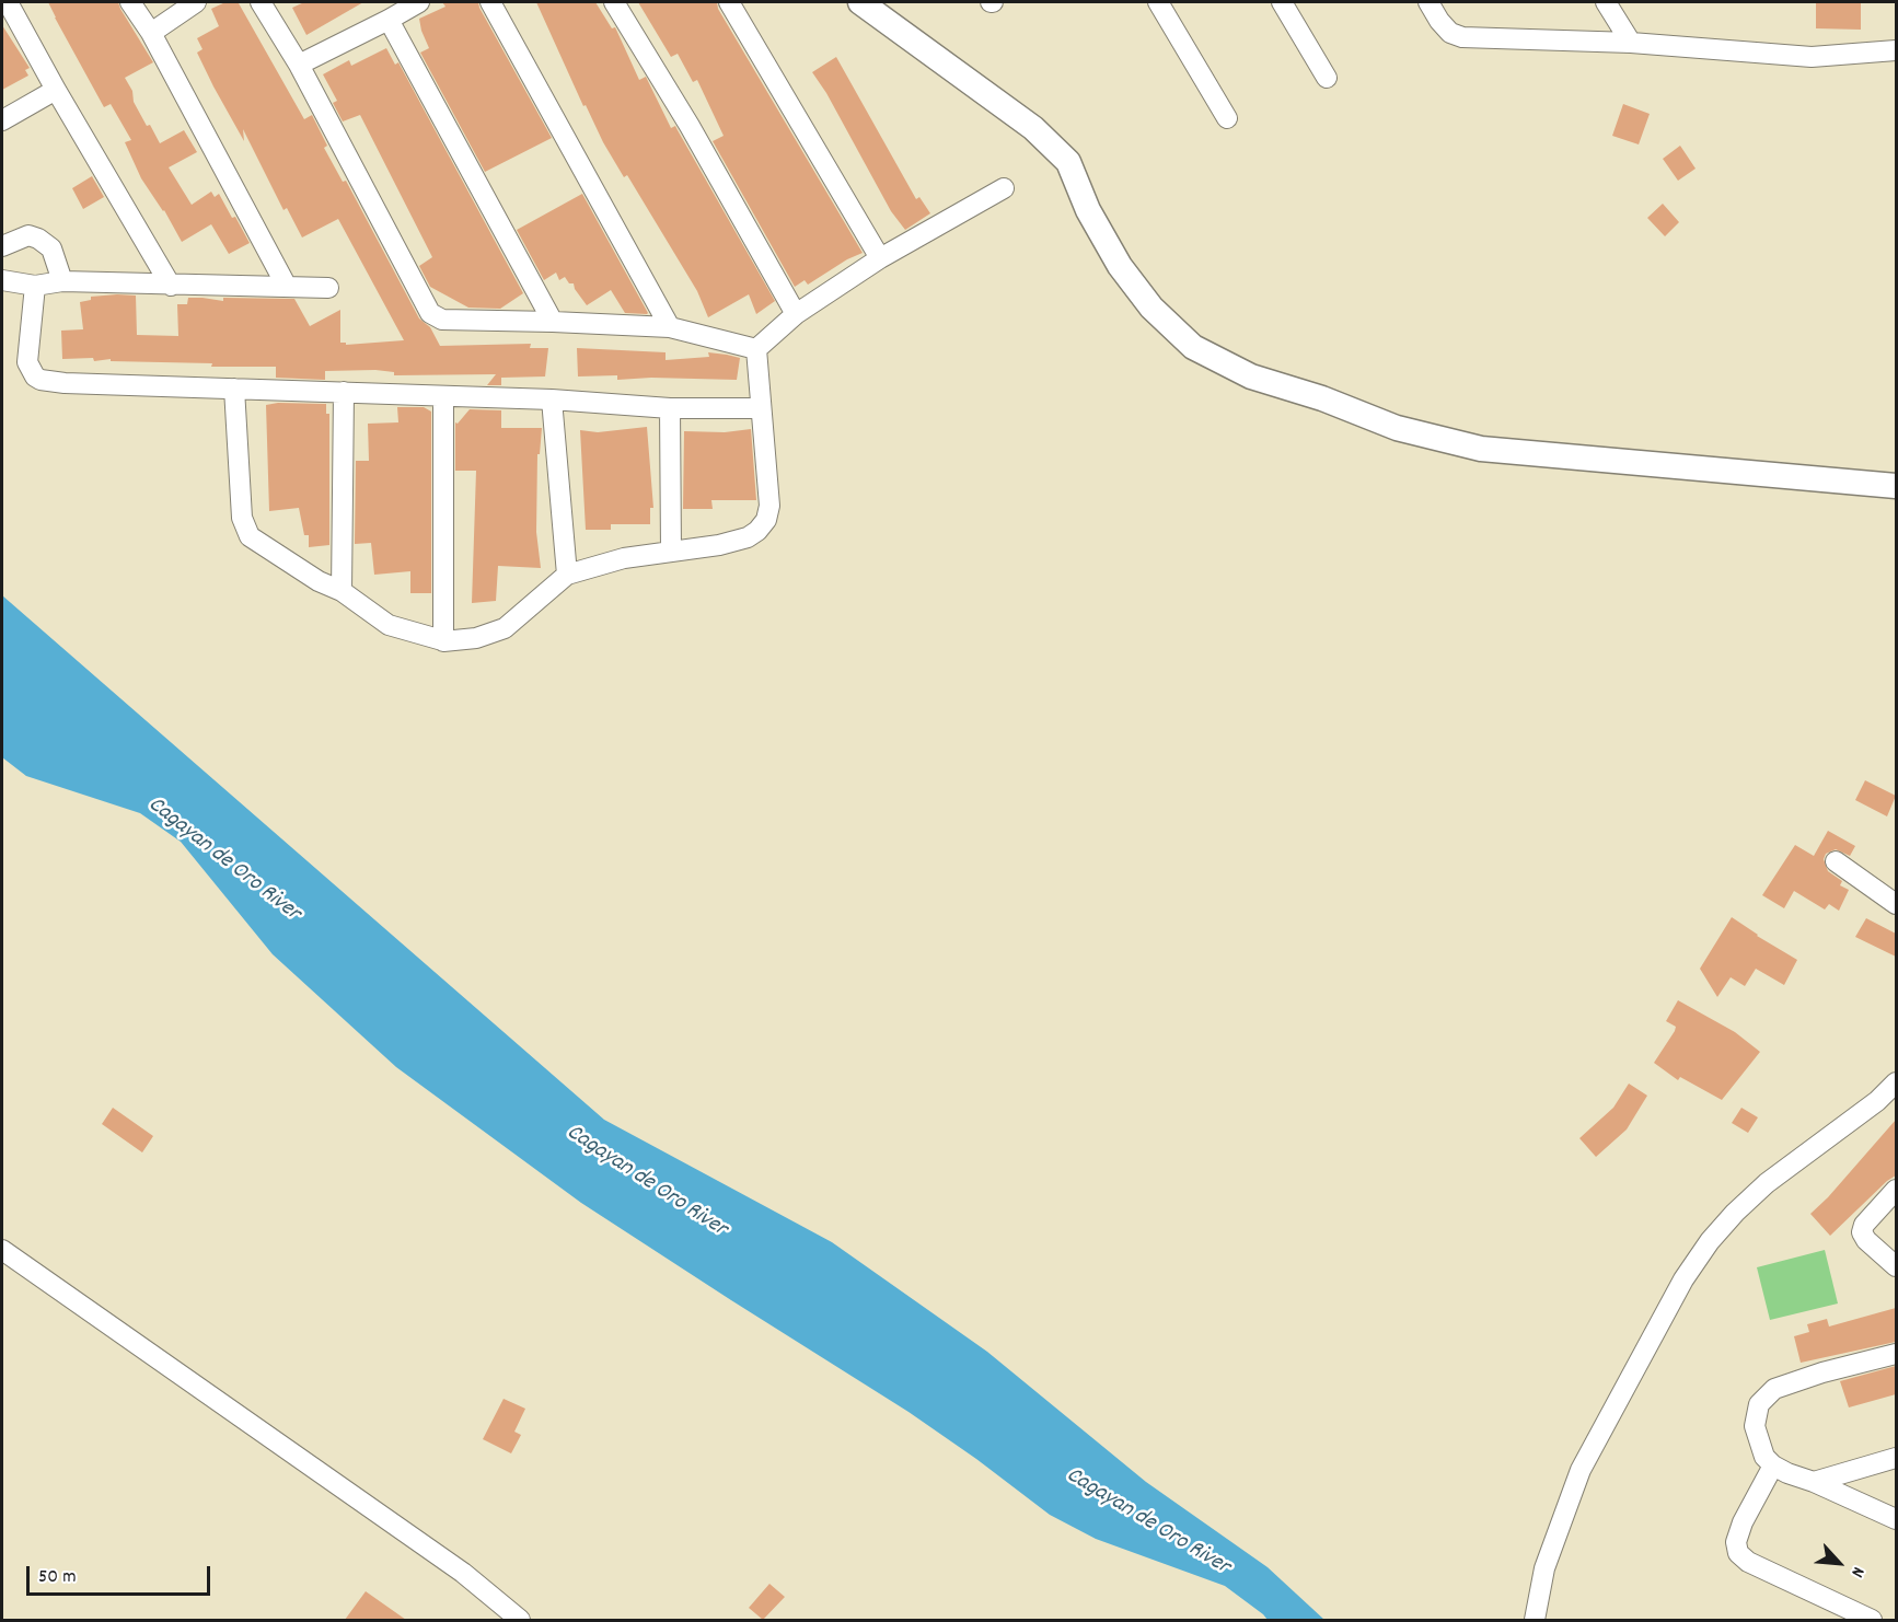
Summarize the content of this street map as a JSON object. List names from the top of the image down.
{
  "water": ["Cagayan de Oro River"],
  "scale_bar": "50 m",
  "north": "bottom right"
}
